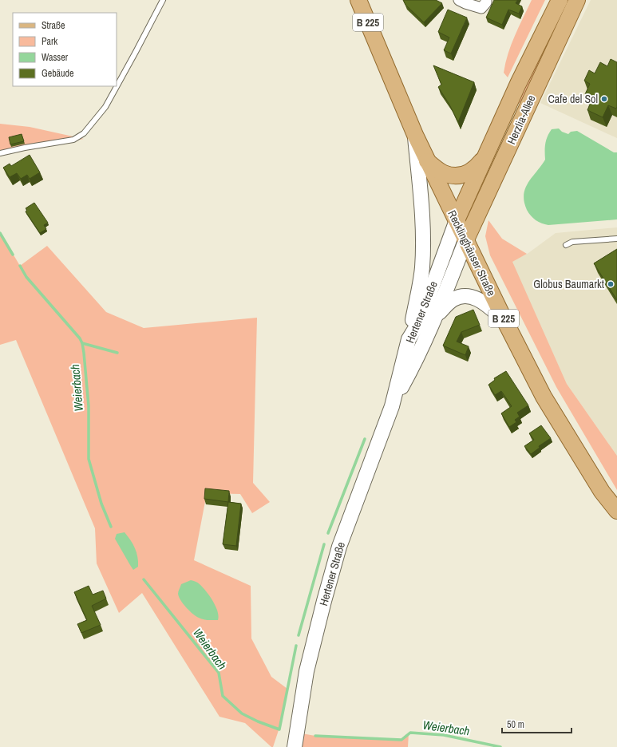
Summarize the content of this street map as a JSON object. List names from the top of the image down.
{
  "streets": {
    "main road": [
      "B 225",
      "Herzlia-Allee",
      "Recklinghäuser Straße",
      "Hertener Straße"
    ]
  },
  "crossings": [
    ["Herzlia-Allee", "Recklinghäuser Straße"],
    ["Herzlia-Allee", "Hertener Straße"],
    ["Recklinghäuser Straße", "Hertener Straße"]
  ],
  "water": ["Weierbach"],
  "places": ["Cafe del Sol", "Globus Baumarkt"],
  "legend": [
    "Straße",
    "Park",
    "Wasser",
    "Gebäude"
  ],
  "scale_bar": "50 m"
}
